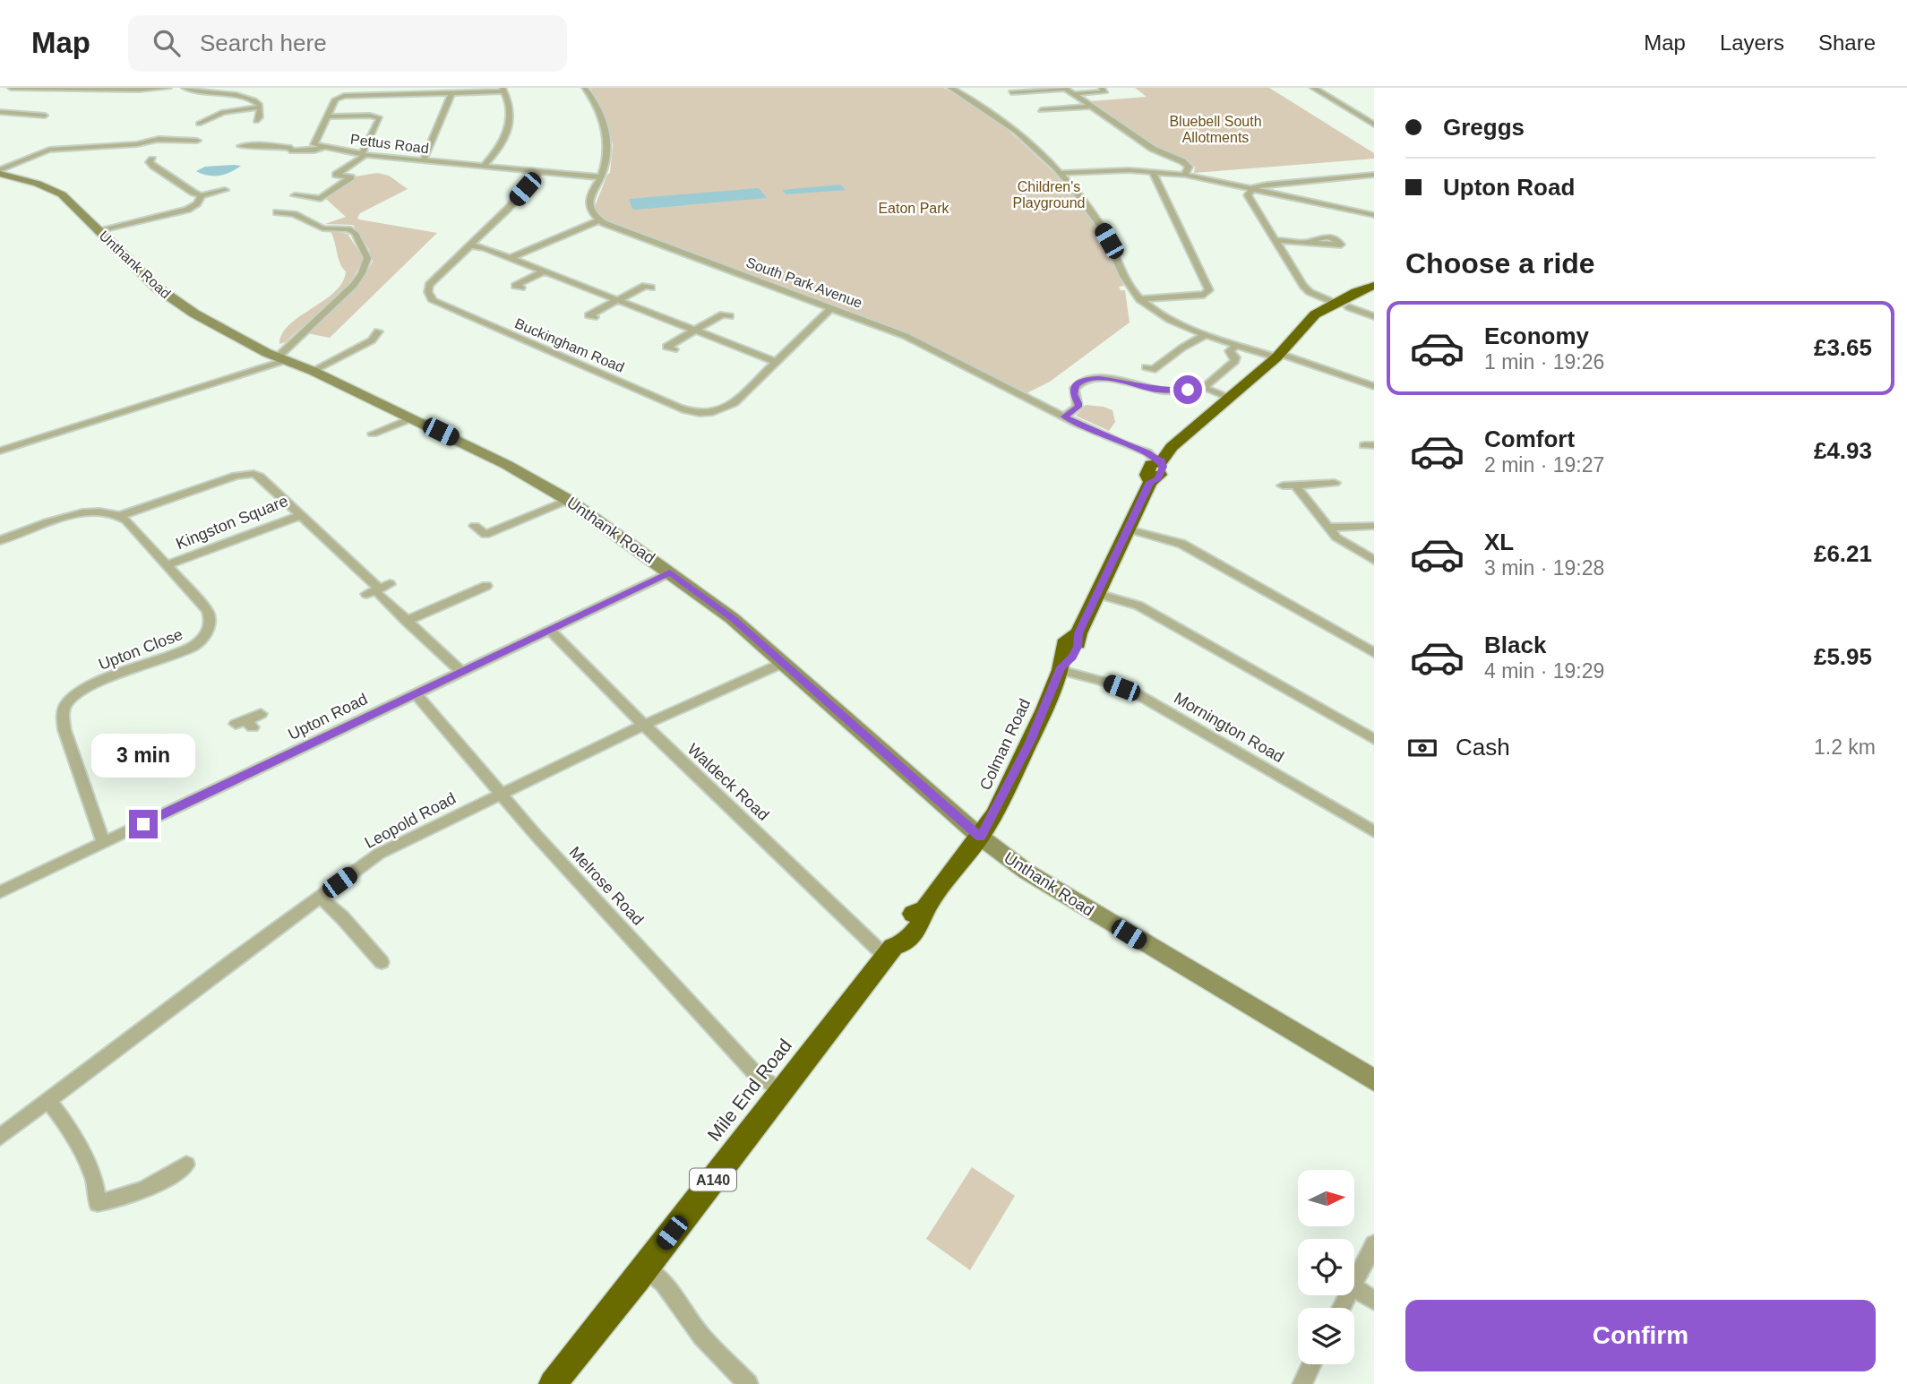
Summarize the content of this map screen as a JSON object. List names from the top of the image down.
{
  "streets": {
    "highway": ["Colman Road", "Mile End Road", "A140"],
    "street": [
      "Pettus Road",
      "Unthank Road",
      "South Park Avenue",
      "Buckingham Road",
      "Kingston Square",
      "Upton Close",
      "Upton Road",
      "Mornington Road",
      "Waldeck Road",
      "Leopold Road",
      "Melrose Road"
    ]
  },
  "crossings": [
    ["Pettus Road", "Buckingham Road"],
    ["Unthank Road", "Upton Road"],
    ["Unthank Road", "Colman Road"],
    ["Unthank Road", "Leopold Road"],
    ["Unthank Road", "Mile End Road"],
    ["South Park Avenue", "Buckingham Road"],
    ["South Park Avenue", "Colman Road"],
    ["Kingston Square", "Upton Close"],
    ["Upton Close", "Upton Road"],
    ["Upton Road", "Waldeck Road"],
    ["Upton Road", "Melrose Road"],
    ["Mornington Road", "Colman Road"],
    ["Colman Road", "Mile End Road"],
    ["Waldeck Road", "Leopold Road"],
    ["Waldeck Road", "Mile End Road"],
    ["Leopold Road", "Melrose Road"],
    ["Melrose Road", "Mile End Road"]
  ],
  "parks": ["Bluebell South Allotments", "Children's Playground", "Eaton Park"],
  "north": "right",
  "page": {
    "header": "Map",
    "search": "Search here",
    "nav": ["Map", "Layers", "Share"],
    "banner": ["Greggs", "Upton Road"],
    "heading": "Choose a ride",
    "list": [
      {
        "name": "Economy",
        "note": "1 min · 19:26",
        "value": "£3.65"
      },
      {
        "name": "Comfort",
        "note": "2 min · 19:27",
        "value": "£4.93"
      },
      {
        "name": "XL",
        "note": "3 min · 19:28",
        "value": "£6.21"
      },
      {
        "name": "Black",
        "note": "4 min · 19:29",
        "value": "£5.95"
      }
    ],
    "pay": ["Cash", "1.2 km"],
    "bubble": "3 min",
    "buttons": "Confirm"
  }
}
